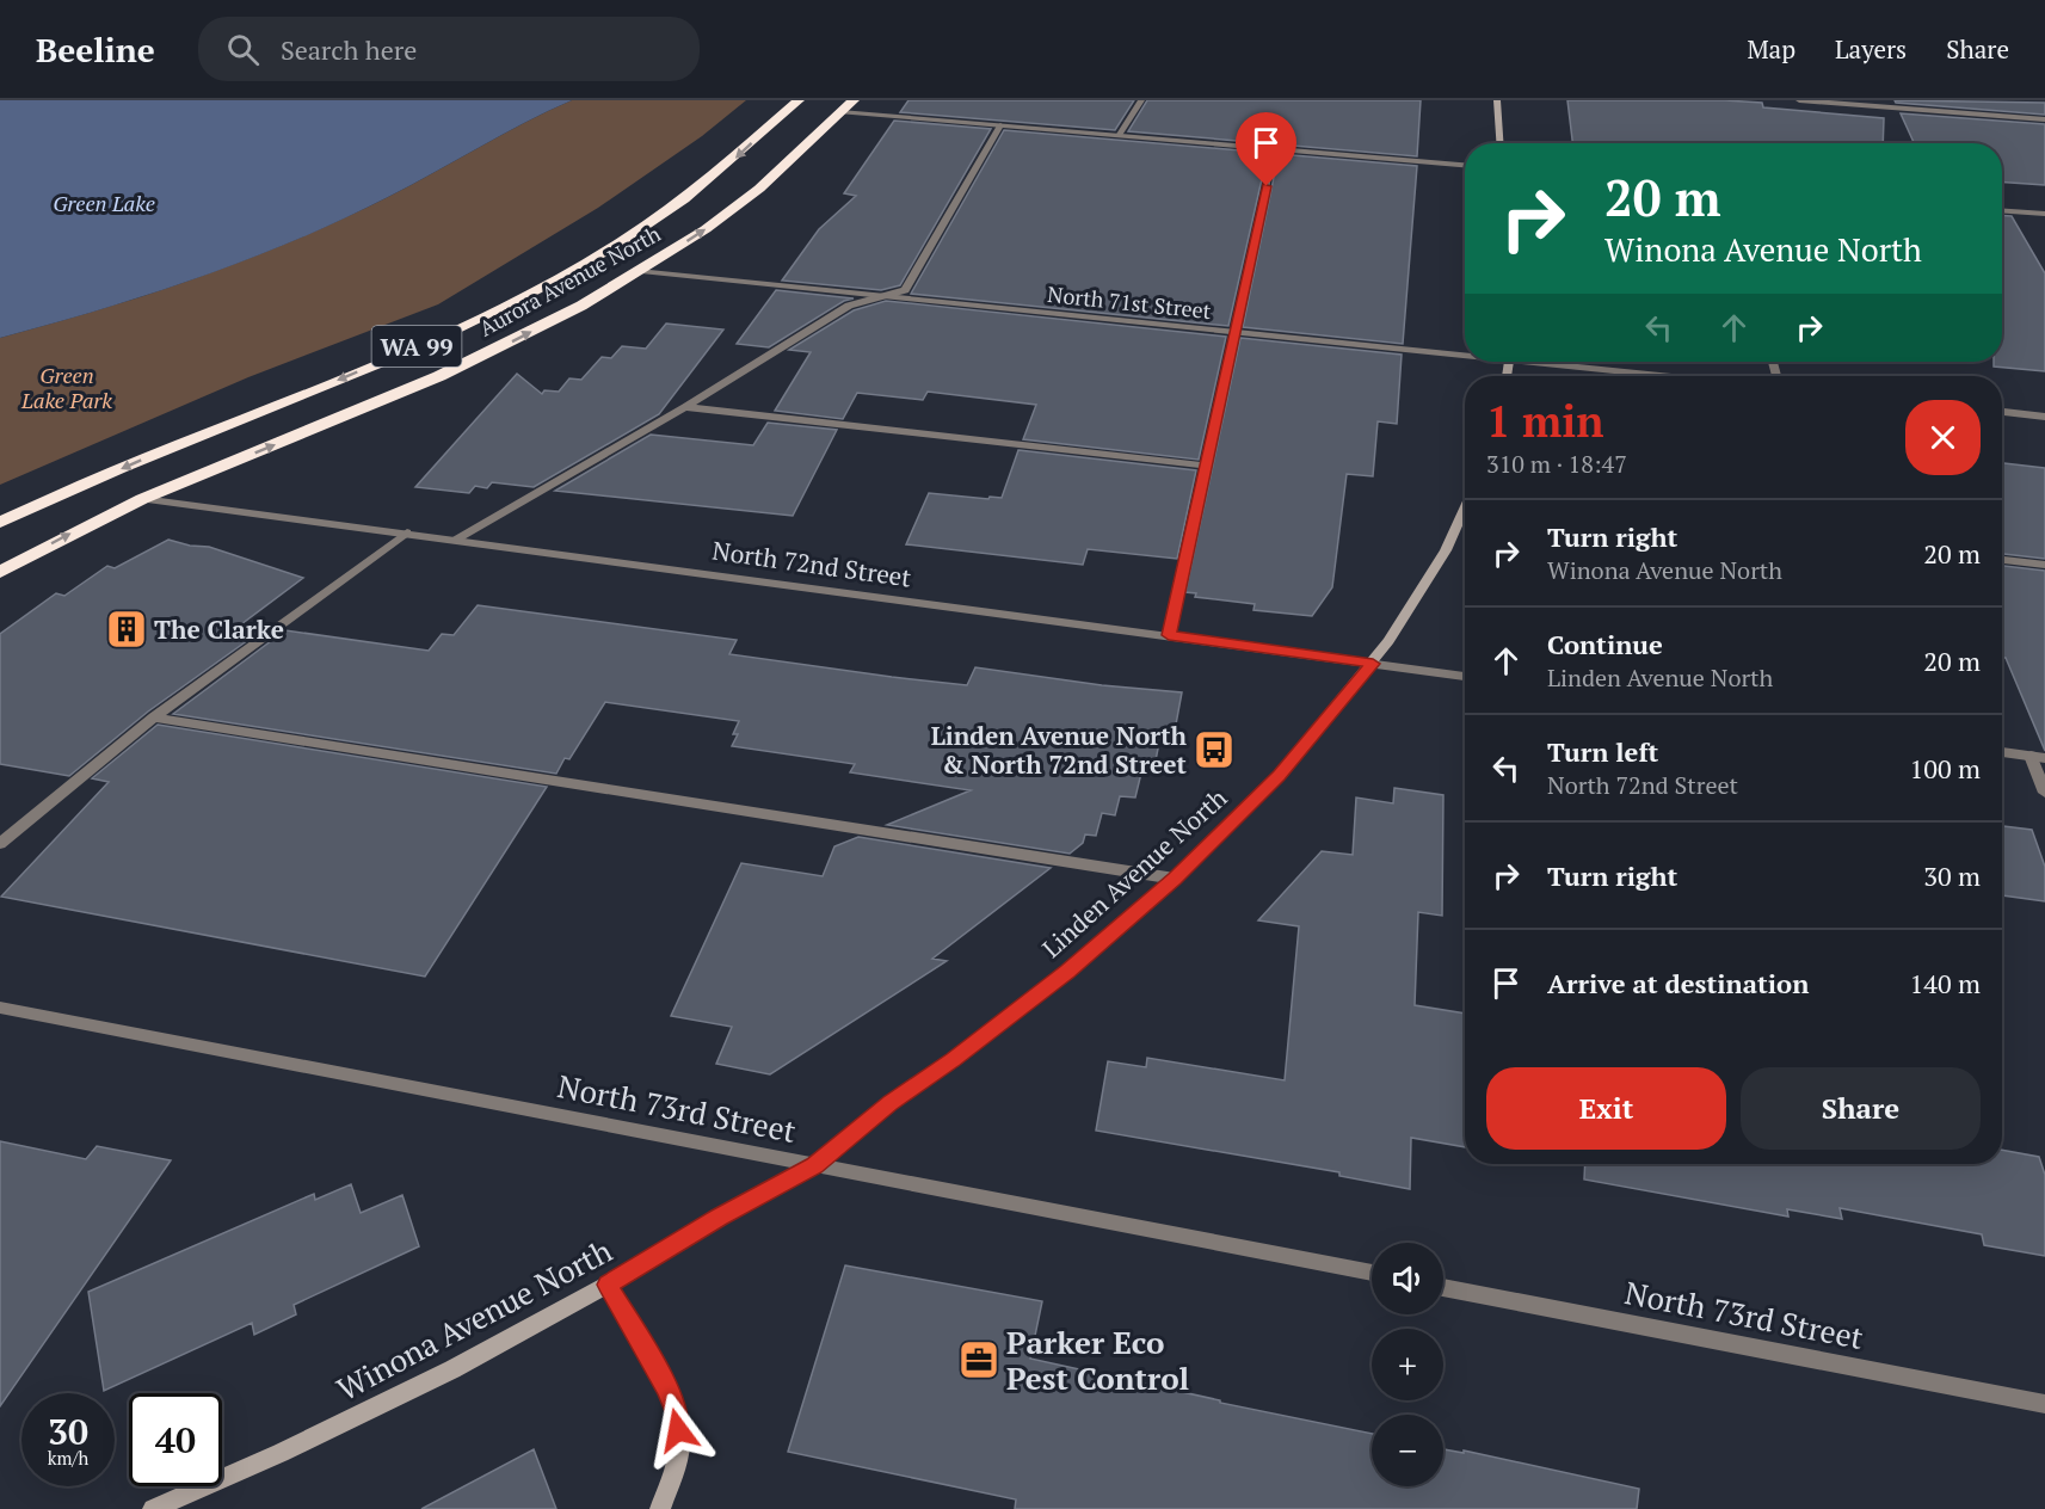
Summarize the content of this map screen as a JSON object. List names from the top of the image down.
{
  "streets": {
    "highway": ["Aurora Avenue North", "WA 99"],
    "main road": ["Linden Avenue North", "Winona Avenue North"],
    "street": ["North 71st Street", "North 72nd Street", "North 73rd Street"]
  },
  "crossings": [
    ["Aurora Avenue North", "North 71st Street"],
    ["Aurora Avenue North", "North 72nd Street"],
    ["North 72nd Street", "Linden Avenue North"],
    ["Linden Avenue North", "North 73rd Street"],
    ["Linden Avenue North", "Winona Avenue North"],
    ["North 73rd Street", "Winona Avenue North"]
  ],
  "water": ["Green Lake"],
  "parks": ["Green Lake Park"],
  "places": {
    "building": ["The Clarke"],
    "bus stop": ["Linden Avenue North & North 72nd Street"],
    "office": ["Parker Eco Pest Control"]
  },
  "page": {
    "header": "Beeline",
    "search": "Search here",
    "nav": ["Map", "Layers", "Share"],
    "turn": ["20 m", "Winona Avenue North"],
    "heading": ["1 min", "310 m · 18:47"],
    "list": [
      {
        "name": "Turn right",
        "note": "Winona Avenue North",
        "value": "20 m"
      },
      {
        "name": "Continue",
        "note": "Linden Avenue North",
        "value": "20 m"
      },
      {
        "name": "Turn left",
        "note": "North 72nd Street",
        "value": "100 m"
      },
      {
        "name": "Turn right",
        "value": "30 m"
      },
      {
        "name": "Arrive at destination",
        "value": "140 m"
      }
    ],
    "buttons": ["Exit", "Share"],
    "map_buttons": ["+", "−"],
    "speed": "30 km/h",
    "limit": "40"
  }
}
